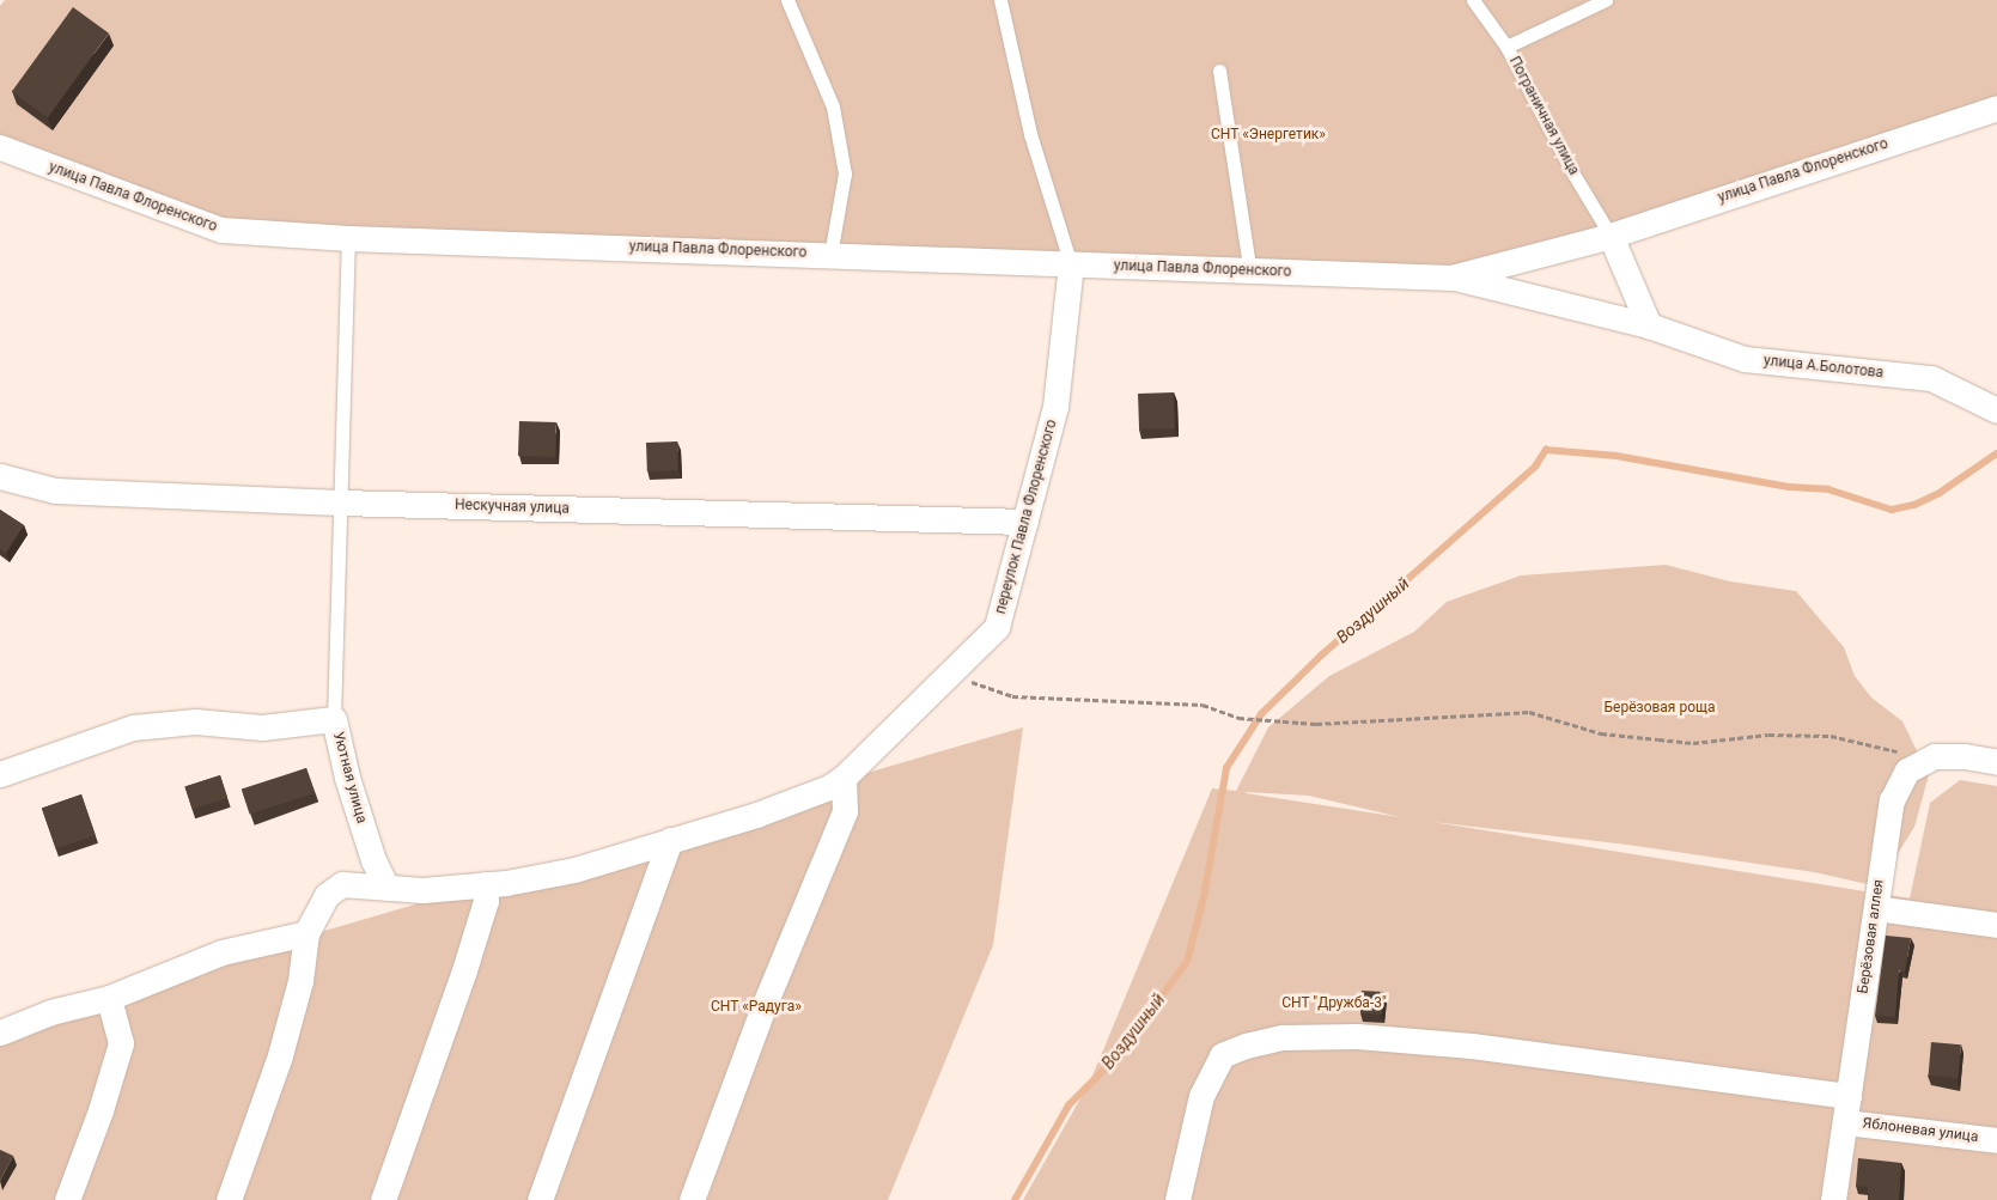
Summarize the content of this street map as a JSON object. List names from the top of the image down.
{
  "streets": {
    "street": [
      "улица Павла Флоренского",
      "улица А.Болотова",
      "Нескучная улица",
      "переулок Павла Флоренского",
      "Уютная улица",
      "Берёзовая аллея",
      "Яблоневая улица"
    ],
    "lane": ["Пограничная улица"]
  },
  "crossings": [
    ["Пограничная улица", "улица Павла Флоренского"],
    ["улица Павла Флоренского", "улица А.Болотова"],
    ["улица Павла Флоренского", "переулок Павла Флоренского"],
    ["Нескучная улица", "переулок Павла Флоренского"],
    ["переулок Павла Флоренского", "Уютная улица"],
    ["Берёзовая аллея", "Яблоневая улица"]
  ],
  "water": ["Воздушный"],
  "parks": [
    "СНТ «Энергетик»",
    "Берёзовая роща",
    "СНТ \"Дружба-3\"",
    "СНТ «Радуга»"
  ]
}
